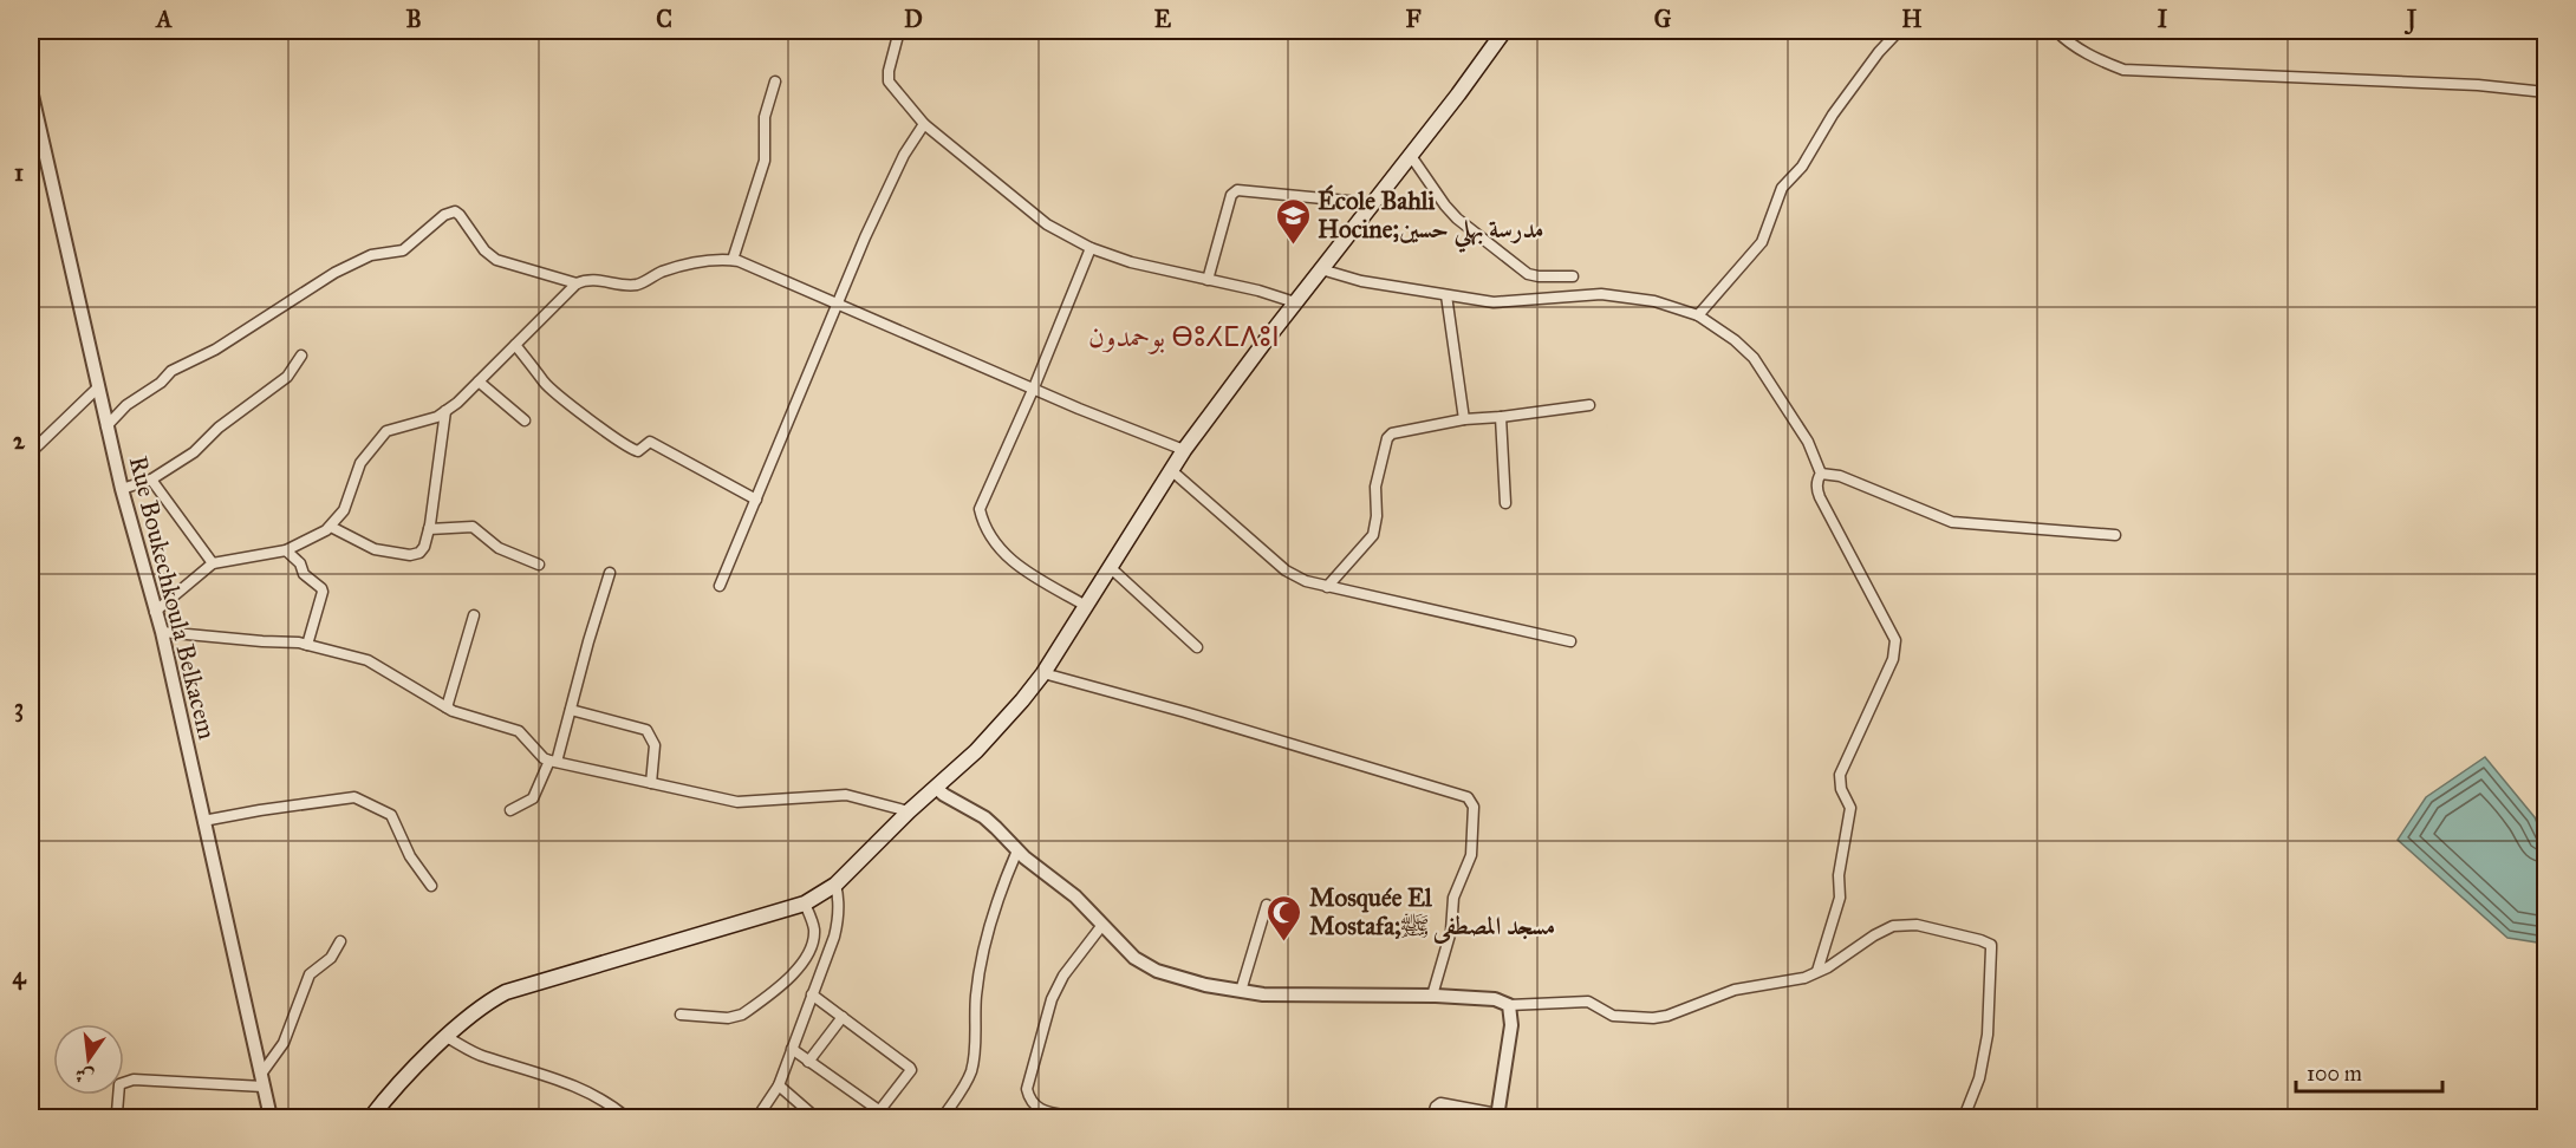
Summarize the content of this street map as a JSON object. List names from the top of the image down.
{
  "streets": {
    "street": ["Rue Boukechkoula Belkacem"]
  },
  "districts": ["بوحمدون ⴱⵓⵃⵎⴷⵓⵏ"],
  "places": {
    "school or university": ["École Bahli Hocine;مدرسة بهلي حسين"],
    "mosque": ["Mosquée El Mostafa;مسجد المصطفى ﷺ"]
  },
  "scale_bar": "100 m",
  "north": "bottom",
  "grid": {
    "columns": [
      "A",
      "B",
      "C",
      "D",
      "E",
      "F",
      "G",
      "H",
      "I",
      "J"
    ],
    "rows": [
      "1",
      "2",
      "3",
      "4"
    ]
  }
}
